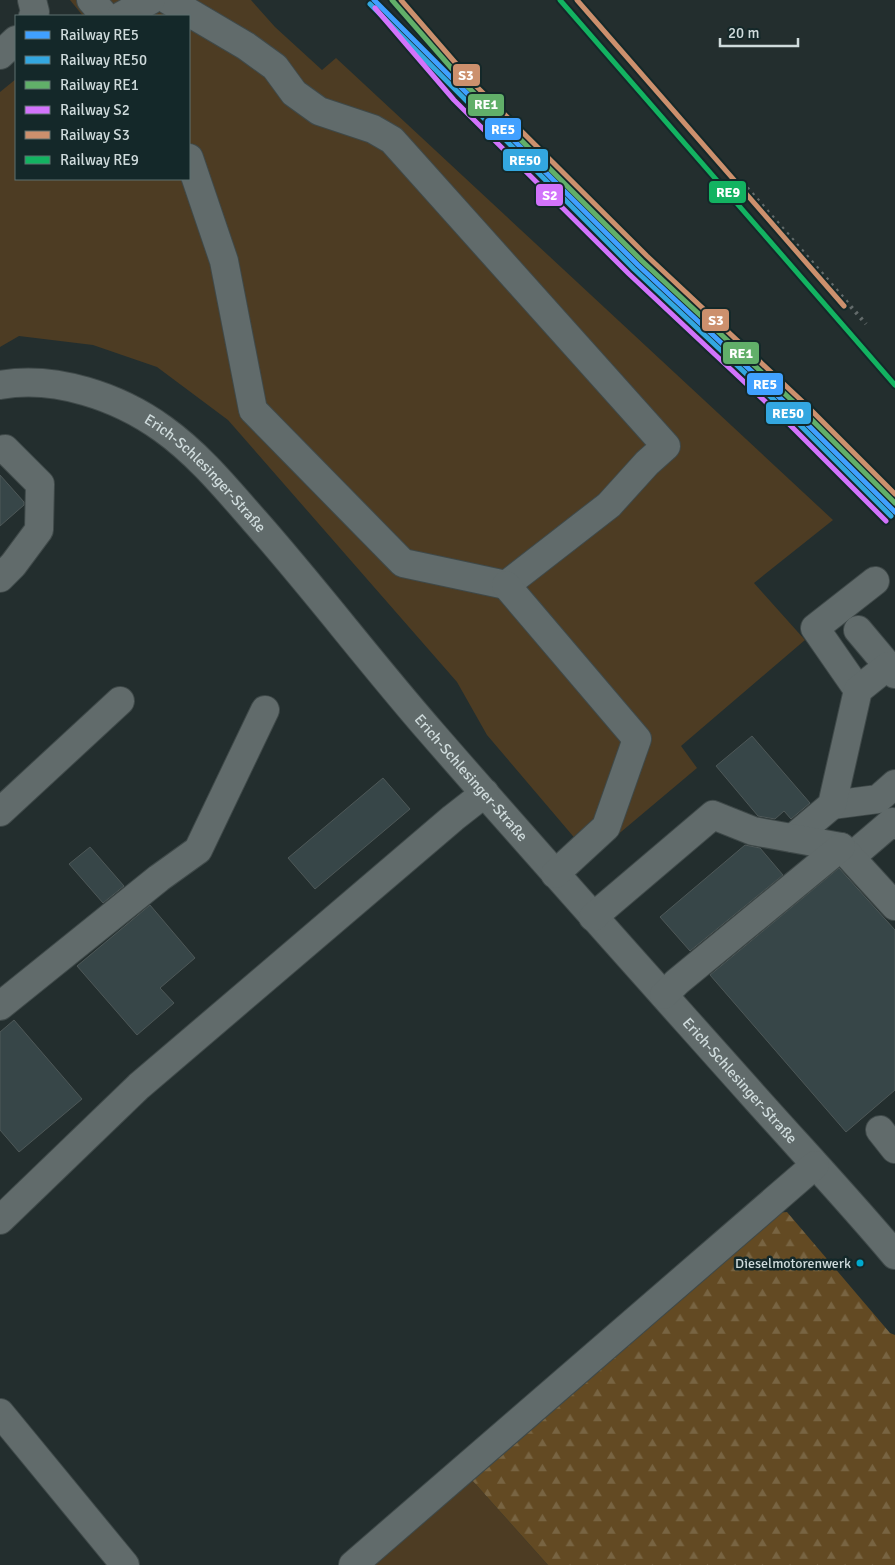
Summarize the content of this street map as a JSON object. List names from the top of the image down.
{
  "streets": {
    "street": ["Erich-Schlesinger-Straße"]
  },
  "places": ["Dieselmotorenwerk"],
  "lines": [
    "rail line RE5",
    "rail line RE1",
    "rail line S3",
    "rail line RE9",
    "rail line RE50",
    "rail line S2"
  ],
  "legend": [
    "Railway RE5",
    "Railway RE50",
    "Railway RE1",
    "Railway S2",
    "Railway S3",
    "Railway RE9"
  ],
  "scale_bar": "20 m"
}
